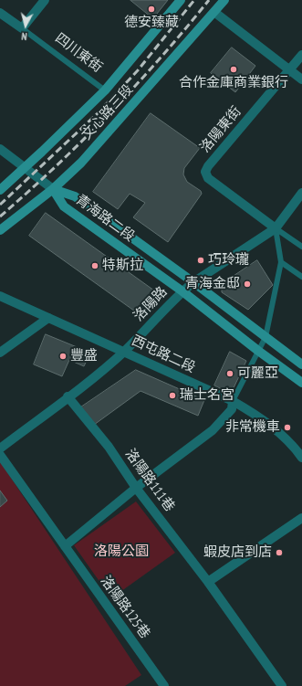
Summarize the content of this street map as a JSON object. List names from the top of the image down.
{
  "streets": {
    "main road": ["文心路三段", "青海路二段"],
    "street": [
      "四川東街",
      "洛陽東街",
      "洛陽路",
      "西屯路二段",
      "洛陽路111巷",
      "洛陽路125巷"
    ]
  },
  "crossings": [
    ["四川東街", "文心路三段"],
    ["文心路三段", "青海路二段"],
    ["洛陽東街", "洛陽路"],
    ["青海路二段", "洛陽路"],
    ["洛陽路", "西屯路二段"],
    ["洛陽路", "洛陽路111巷"]
  ],
  "parks": ["洛陽公園"],
  "places": [
    "德安臻藏",
    "合作金庫商業銀行",
    "巧玲瓏",
    "特斯拉",
    "青海金邸",
    "豐盛",
    "可麗亞",
    "瑞士名宮",
    "非常機車",
    "蝦皮店到店"
  ],
  "north": "bottom"
}
